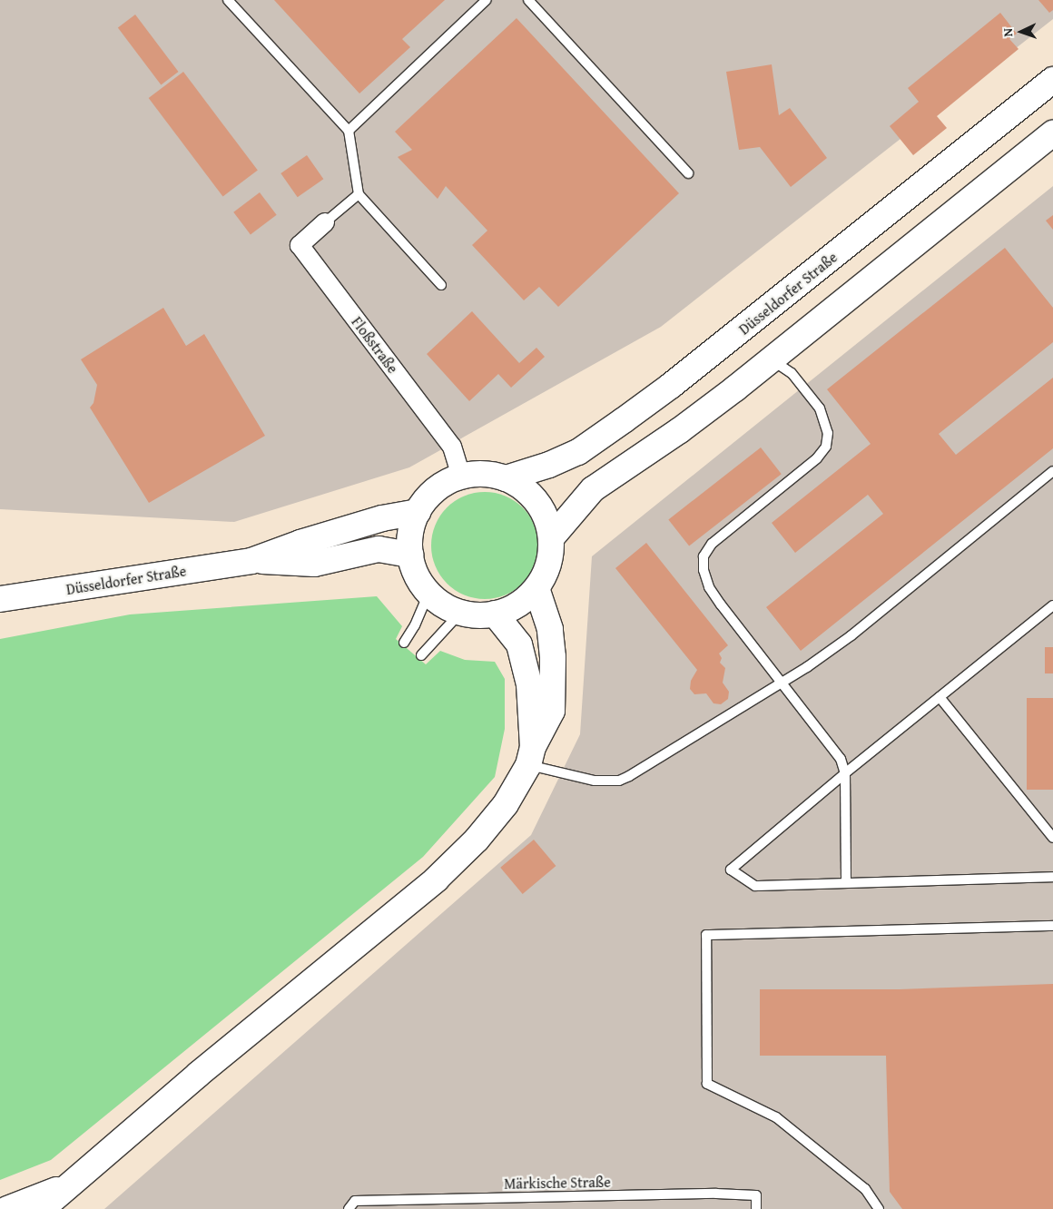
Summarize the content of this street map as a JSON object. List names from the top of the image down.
{
  "streets": {
    "main road": ["Düsseldorfer Straße"],
    "street": ["Floßstraße"],
    "lane": ["Märkische Straße"]
  },
  "crossings": [
    ["Düsseldorfer Straße", "Floßstraße"]
  ],
  "north": "left"
}
